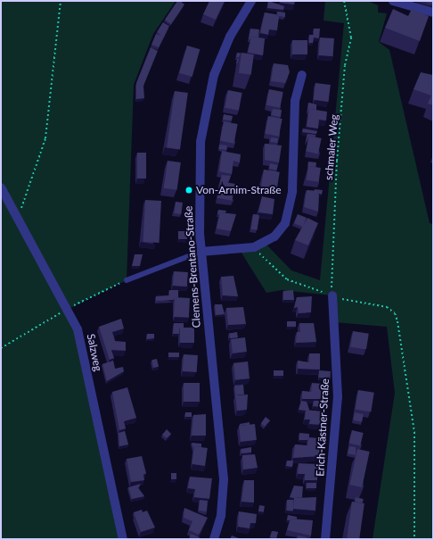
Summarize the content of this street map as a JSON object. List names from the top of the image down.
{
  "streets": {
    "street": ["Clemens-Brentano-Straße", "Salzweg", "Erich-Kästner-Straße"],
    "path": ["schmaler Weg"]
  },
  "crossings": [
    ["schmaler Weg", "Erich-Kästner-Straße"]
  ],
  "places": ["Von-Arnim-Straße"]
}
